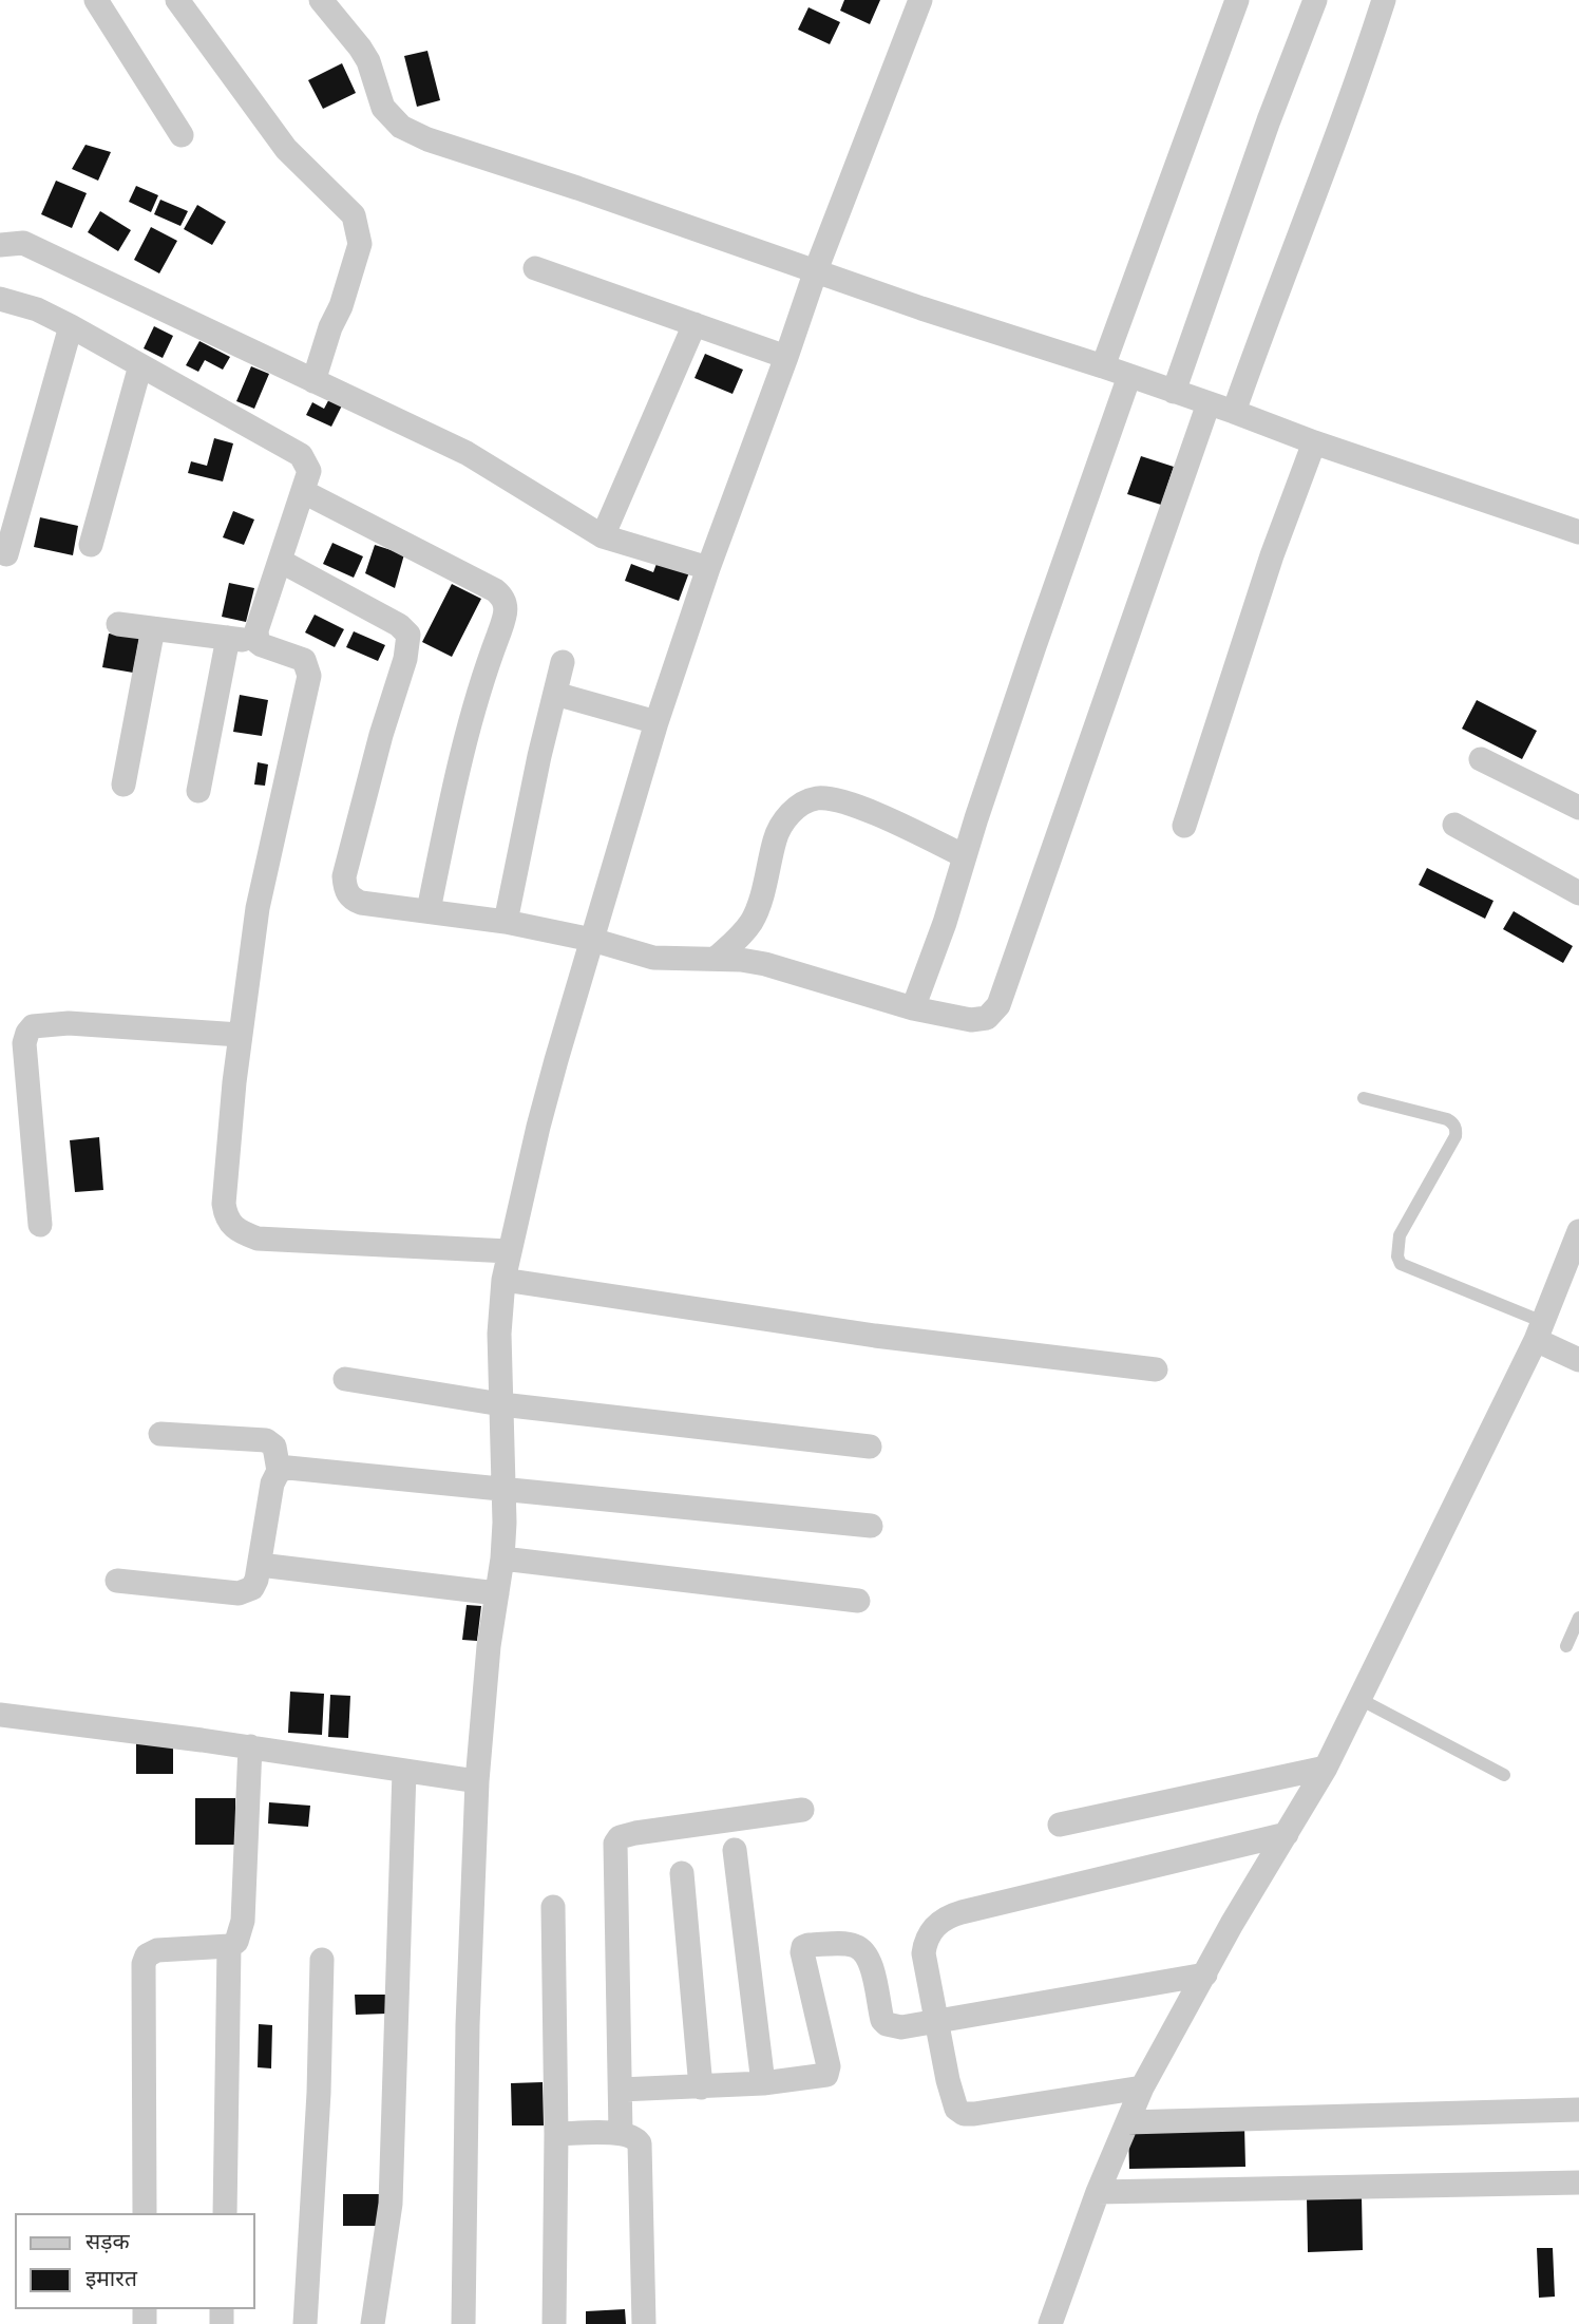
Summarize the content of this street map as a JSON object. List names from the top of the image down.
{
  "legend": ["सड़क", "इमारत"]
}
